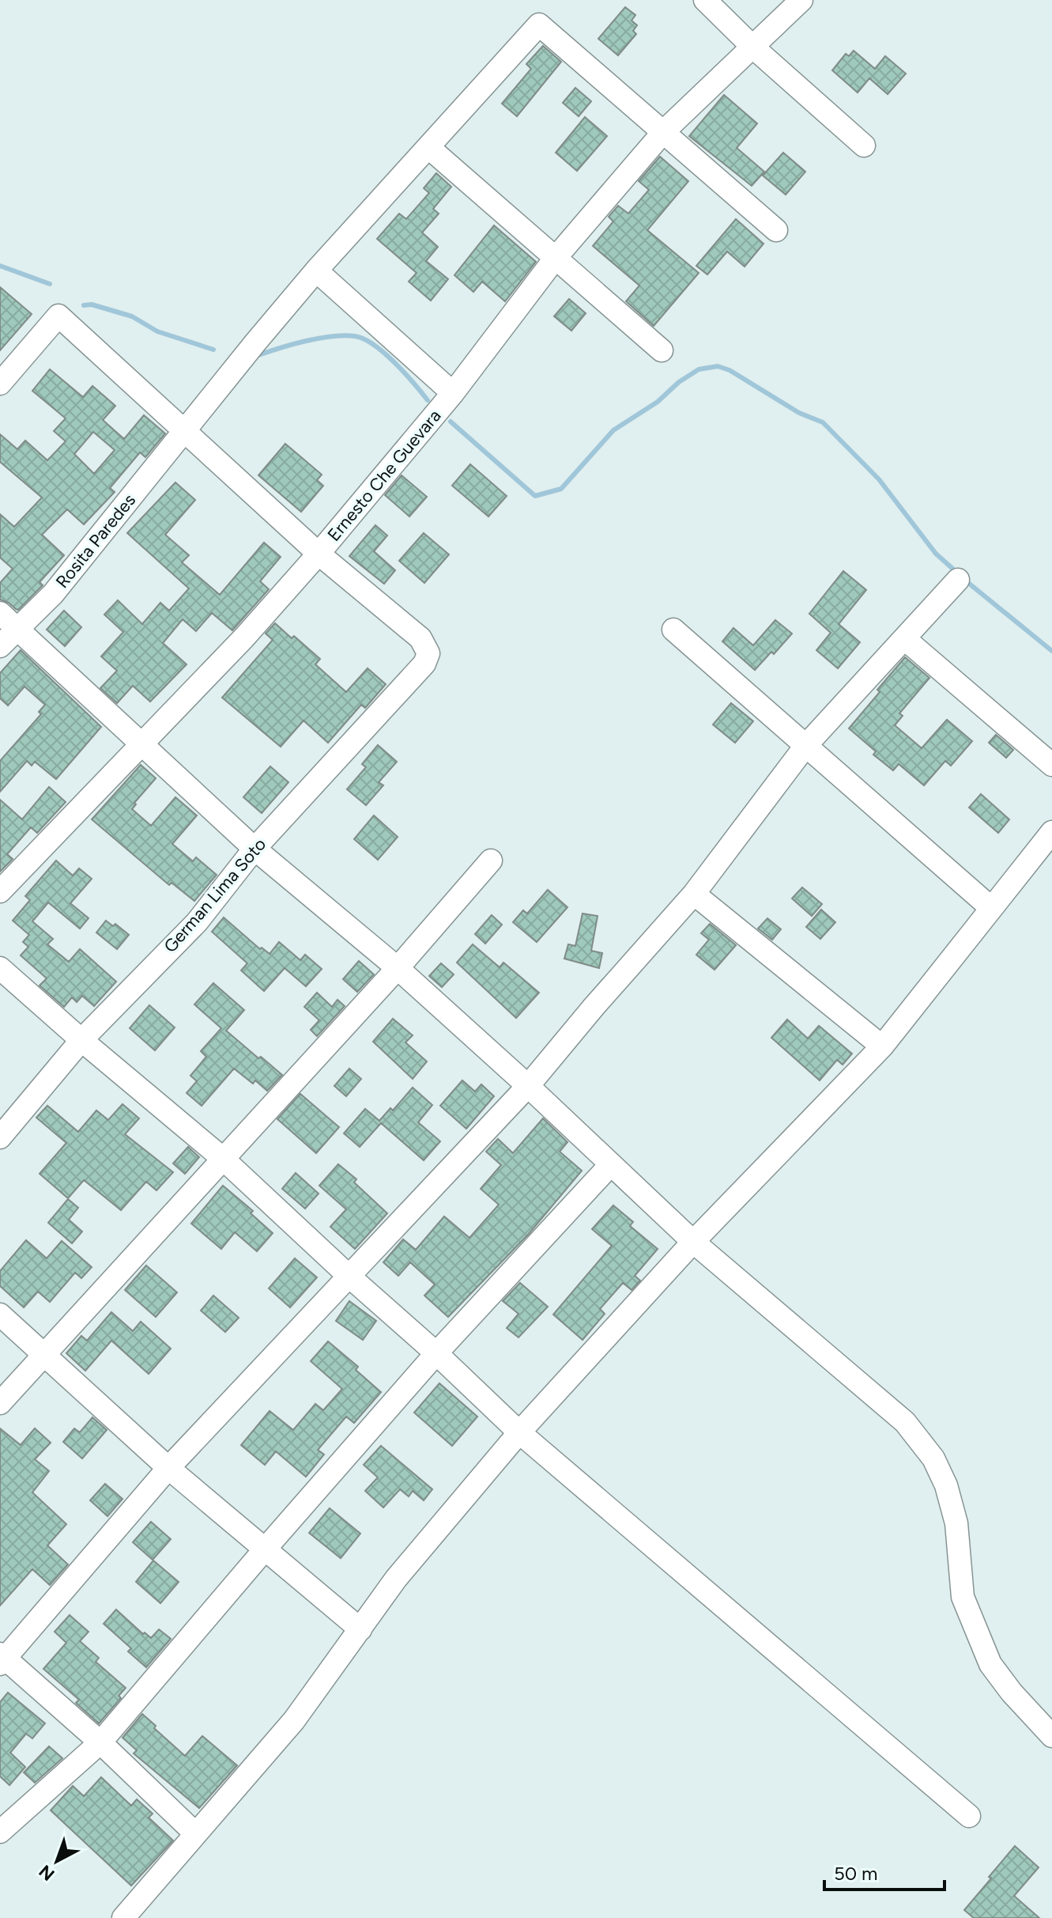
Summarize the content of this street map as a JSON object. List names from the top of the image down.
{
  "streets": {
    "street": ["Ernesto Che Guevara", "Rosita Paredes", "German Lima Soto"]
  },
  "crossings": [
    ["Ernesto Che Guevara", "Rosita Paredes"],
    ["Ernesto Che Guevara", "German Lima Soto"]
  ],
  "scale_bar": "50 m",
  "north": "bottom left"
}
